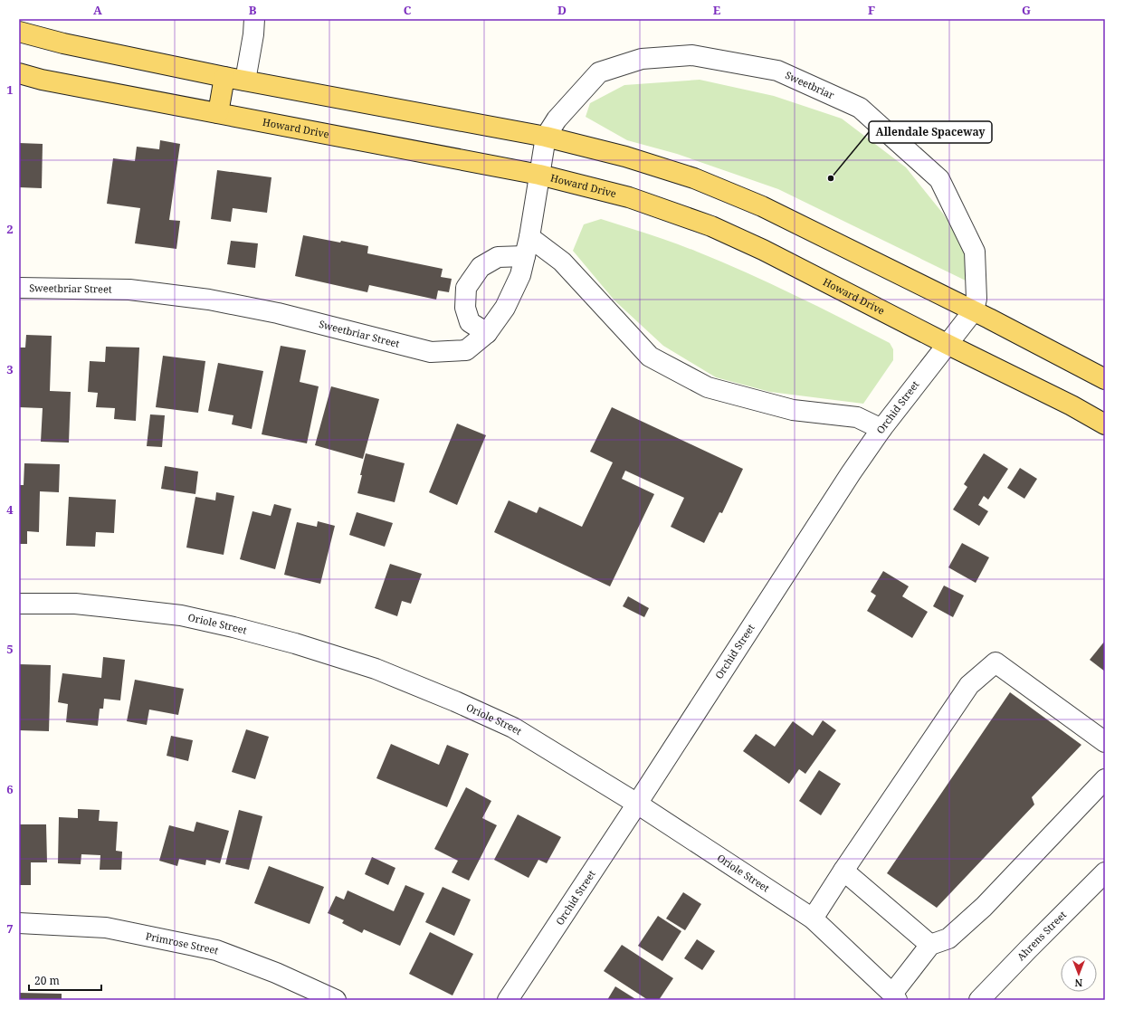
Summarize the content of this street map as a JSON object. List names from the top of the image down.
{
  "streets": {
    "main road": ["Howard Drive"],
    "street": [
      "Sweetbriar",
      "Sweetbriar Street",
      "Orchid Street",
      "Oriole Street",
      "Ahrens Street",
      "Primrose Street"
    ]
  },
  "crossings": [
    ["Sweetbriar", "Sweetbriar Street"],
    ["Sweetbriar", "Orchid Street"],
    ["Howard Drive", "Sweetbriar Street"],
    ["Howard Drive", "Orchid Street"],
    ["Orchid Street", "Oriole Street"]
  ],
  "places": ["Allendale Spaceway"],
  "scale_bar": "20 m",
  "north": "bottom",
  "grid": {
    "columns": [
      "A",
      "B",
      "C",
      "D",
      "E",
      "F",
      "G"
    ],
    "rows": [
      "1",
      "2",
      "3",
      "4",
      "5",
      "6",
      "7"
    ]
  }
}
